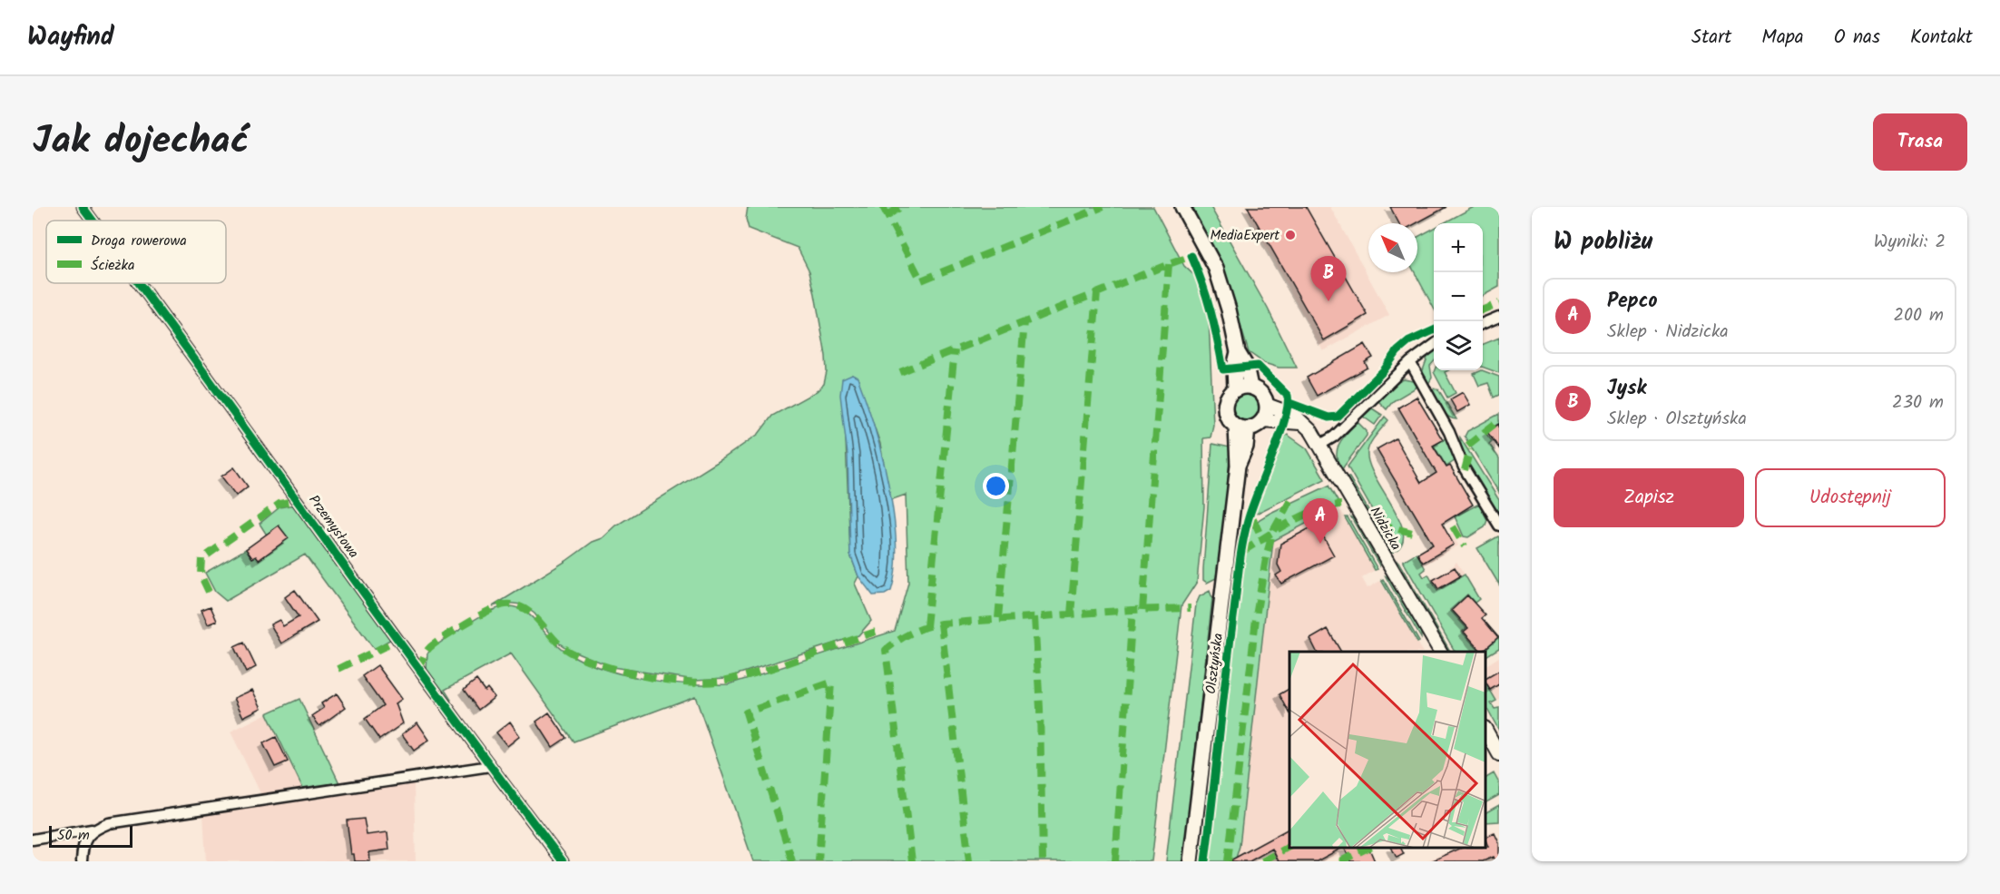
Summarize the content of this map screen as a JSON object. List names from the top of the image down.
{
  "streets": {
    "main road": ["Olsztyńska"],
    "street": ["Przemysłowa", "Nidzicka"]
  },
  "crossings": [
    ["Nidzicka", "Olsztyńska"]
  ],
  "places": ["MediaExpert"],
  "legend": ["Droga rowerowa", "Ścieżka"],
  "scale_bar": "50 m",
  "north": "top left",
  "page": {
    "header": "Wayfind",
    "nav": [
      "Start",
      "Mapa",
      "O nas",
      "Kontakt"
    ],
    "title": "Jak dojechać",
    "buttons": [
      "Trasa",
      ["Zapisz", "Udostępnij"]
    ],
    "heading": ["W pobliżu", "Wyniki: 2"],
    "map_buttons": ["+", "−"],
    "pins": ["B", "A"],
    "list": [
      {
        "mark": "A",
        "name": "Pepco",
        "note": "Sklep · Nidzicka",
        "value": "200 m"
      },
      {
        "mark": "B",
        "name": "Jysk",
        "note": "Sklep · Olsztyńska",
        "value": "230 m"
      }
    ],
    "scale": "50 m"
  }
}
